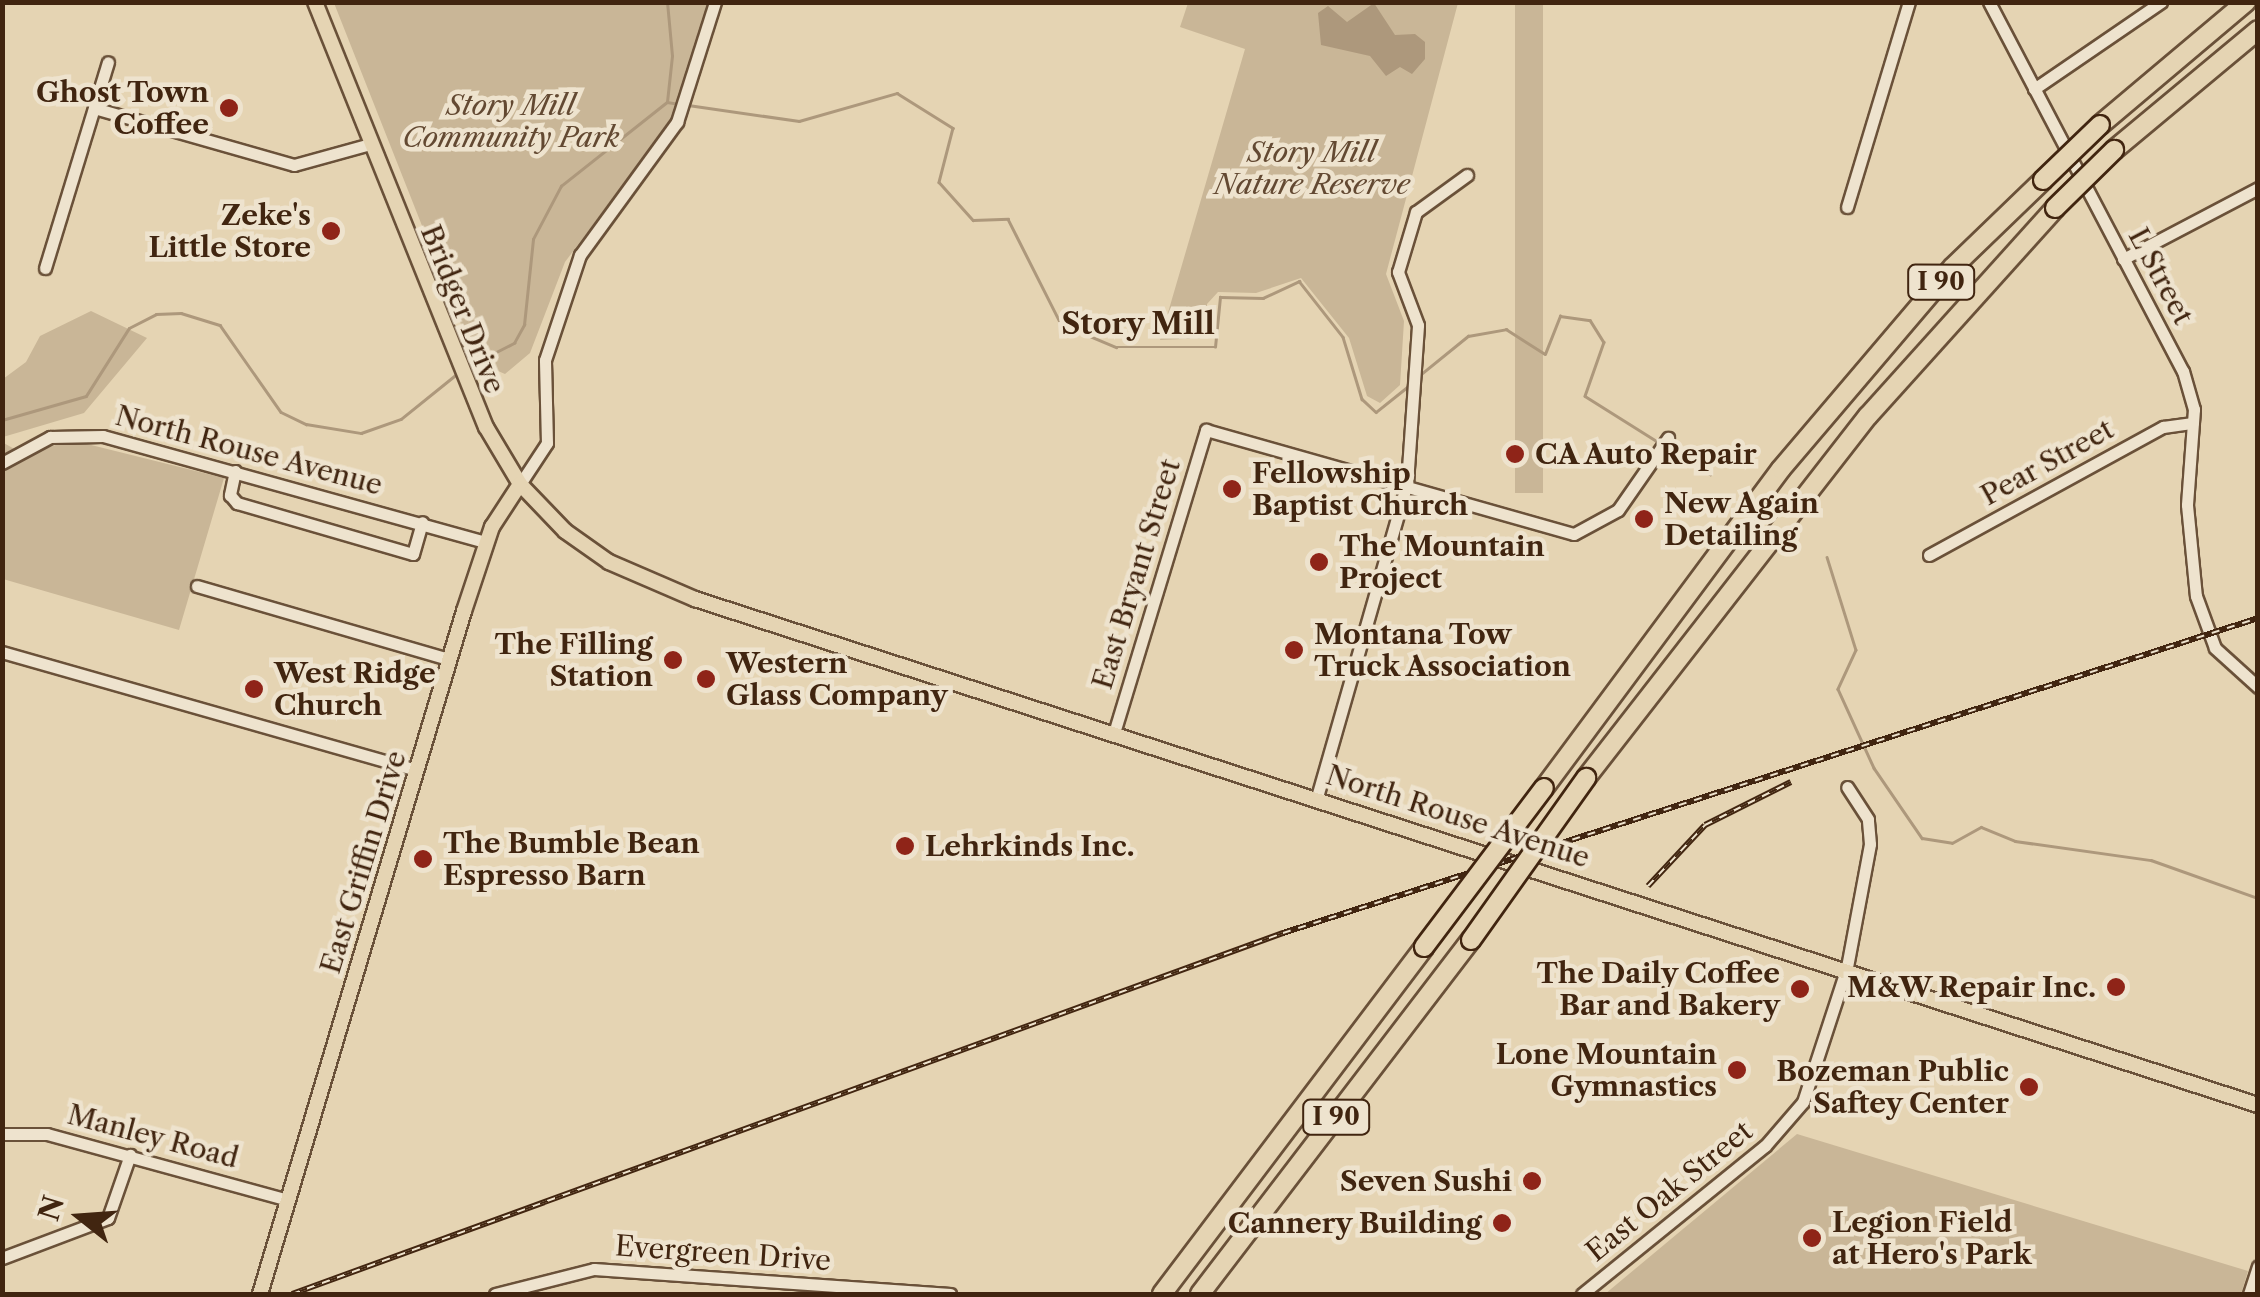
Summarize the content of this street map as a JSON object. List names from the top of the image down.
{
  "streets": {
    "highway": ["I 90"],
    "main road": ["Bridger Drive", "North Rouse Avenue", "East Griffin Drive"],
    "street": [
      "L Street",
      "Pear Street",
      "East Bryant Street",
      "Manley Road",
      "East Oak Street",
      "Evergreen Drive"
    ]
  },
  "crossings": [
    ["L Street", "Pear Street"],
    ["Bridger Drive", "North Rouse Avenue"],
    ["Bridger Drive", "East Griffin Drive"],
    ["North Rouse Avenue", "East Bryant Street"],
    ["North Rouse Avenue", "East Griffin Drive"],
    ["North Rouse Avenue", "East Oak Street"],
    ["East Griffin Drive", "Manley Road"]
  ],
  "districts": ["Story Mill"],
  "parks": ["Story Mill Community Park", "Story Mill Nature Reserve"],
  "places": [
    "Ghost Town Coffee",
    "Zeke's Little Store",
    "CA Auto Repair",
    "Fellowship Baptist Church",
    "New Again Detailing",
    "The Mountain Project",
    "Montana Tow Truck Association",
    "The Filling Station",
    "Western Glass Company",
    "West Ridge Church",
    "Lehrkinds Inc.",
    "The Bumble Bean Espresso Barn",
    "M&W Repair Inc.",
    "The Daily Coffee Bar and Bakery",
    "Lone Mountain Gymnastics",
    "Bozeman Public Saftey Center",
    "Seven Sushi",
    "Cannery Building",
    "Legion Field at Hero's Park"
  ],
  "north": "left"
}
